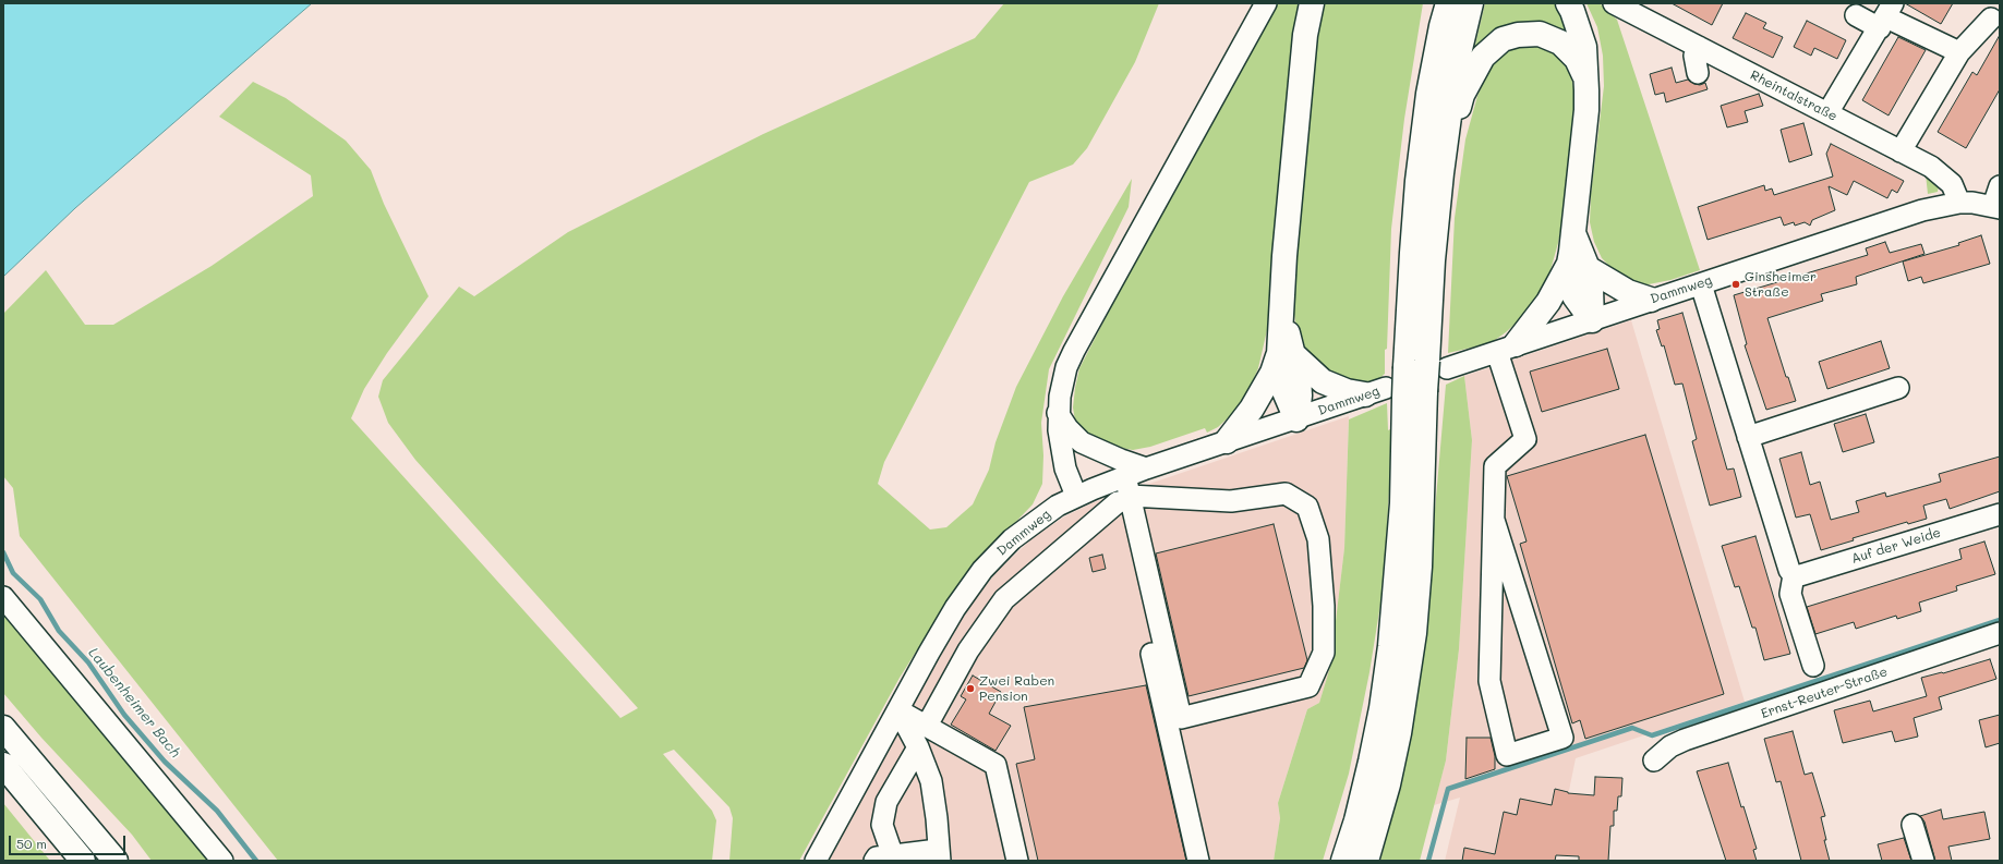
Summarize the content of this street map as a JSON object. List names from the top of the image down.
{
  "streets": {
    "street": [
      "Rheintalstraße",
      "Dammweg",
      "Auf der Weide",
      "Ernst-Reuter-Straße"
    ]
  },
  "crossings": [
    ["Rheintalstraße", "Dammweg"]
  ],
  "water": ["Laubenheimer Bach"],
  "places": ["Ginsheimer Straße", "Zwei Raben Pension"],
  "scale_bar": "50 m"
}
